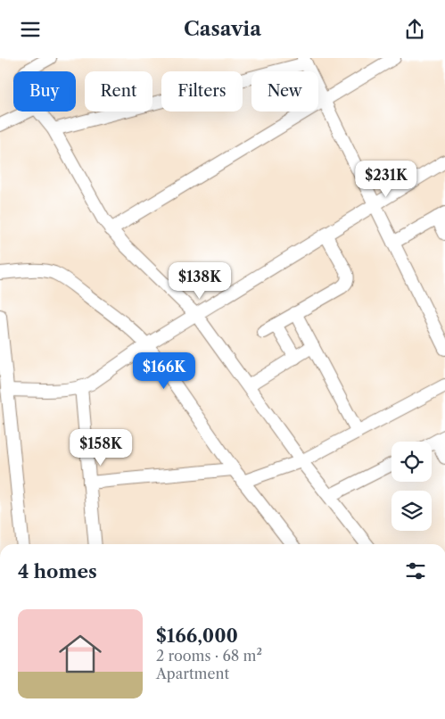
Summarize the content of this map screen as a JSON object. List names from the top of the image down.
{
  "page": {
    "header": "Casavia",
    "chip": [
      "Buy",
      "Rent",
      "Filters",
      "New"
    ],
    "price": [
      "$231K",
      "$138K",
      "$166K",
      "$158K"
    ],
    "heading": "4 homes",
    "list": [
      {
        "name": "$166,000",
        "note": "2 rooms · 68 m² · Apartment"
      }
    ]
  }
}
